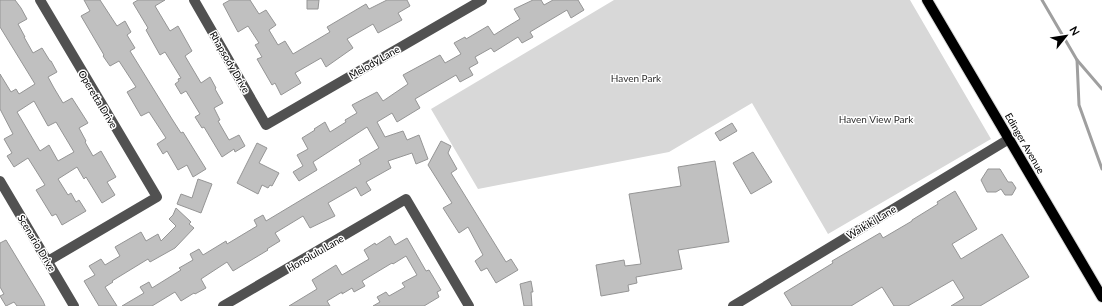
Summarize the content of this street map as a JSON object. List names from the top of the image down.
{
  "streets": {
    "main road": ["Edinger Avenue"],
    "street": [
      "Rhapsody Drive",
      "Melody Lane",
      "Operetta Drive",
      "Waikiki Lane",
      "Scenario Drive",
      "Honolulu Lane"
    ]
  },
  "crossings": [
    ["Rhapsody Drive", "Melody Lane"],
    ["Operetta Drive", "Scenario Drive"],
    ["Edinger Avenue", "Waikiki Lane"]
  ],
  "parks": ["Haven Park", "Haven View Park"],
  "north": "top right"
}
